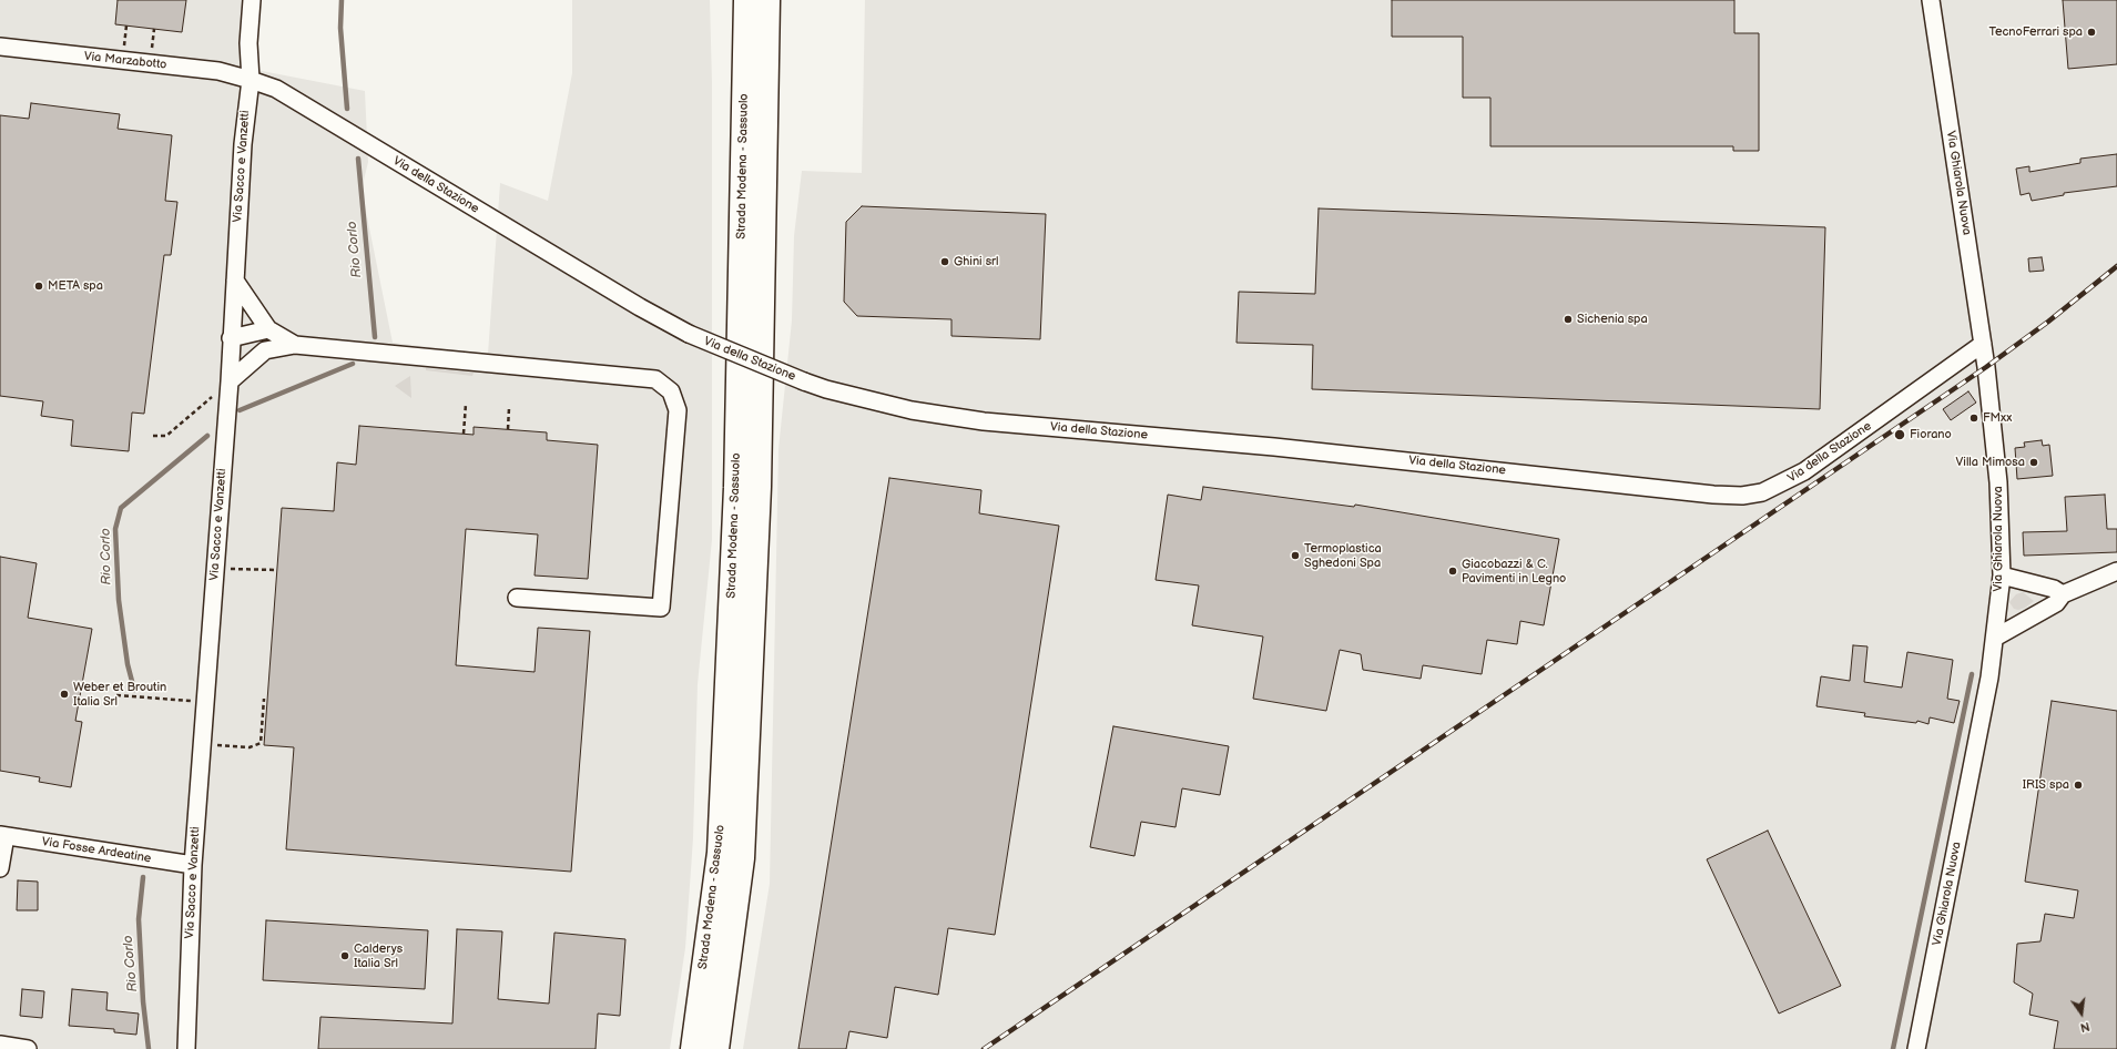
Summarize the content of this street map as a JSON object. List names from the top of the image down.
{
  "streets": {
    "highway": ["Strada Modena - Sassuolo"],
    "street": [
      "Via Marzabotto",
      "Via Sacco e Vanzetti",
      "Via Ghiarola Nuova",
      "Via della Stazione",
      "Via Fosse Ardeatine"
    ]
  },
  "crossings": [
    ["Via Marzabotto", "Via Sacco e Vanzetti"],
    ["Via Marzabotto", "Via della Stazione"],
    ["Via Sacco e Vanzetti", "Via della Stazione"],
    ["Via Sacco e Vanzetti", "Via Fosse Ardeatine"],
    ["Via Ghiarola Nuova", "Via della Stazione"]
  ],
  "water": ["Rio Corlo"],
  "places": [
    "TecnoFerrari spa",
    "Ghini srl",
    "META spa",
    "Sichenia spa",
    "FMxx",
    "Fiorano",
    "Villa Mimosa",
    "Termoplastica Sghedoni Spa",
    "Giacobazzi & C. Pavimenti in Legno",
    "Weber et Broutin Italia Srl",
    "IRIS spa",
    "Calderys Italia Srl"
  ],
  "north": "bottom"
}
